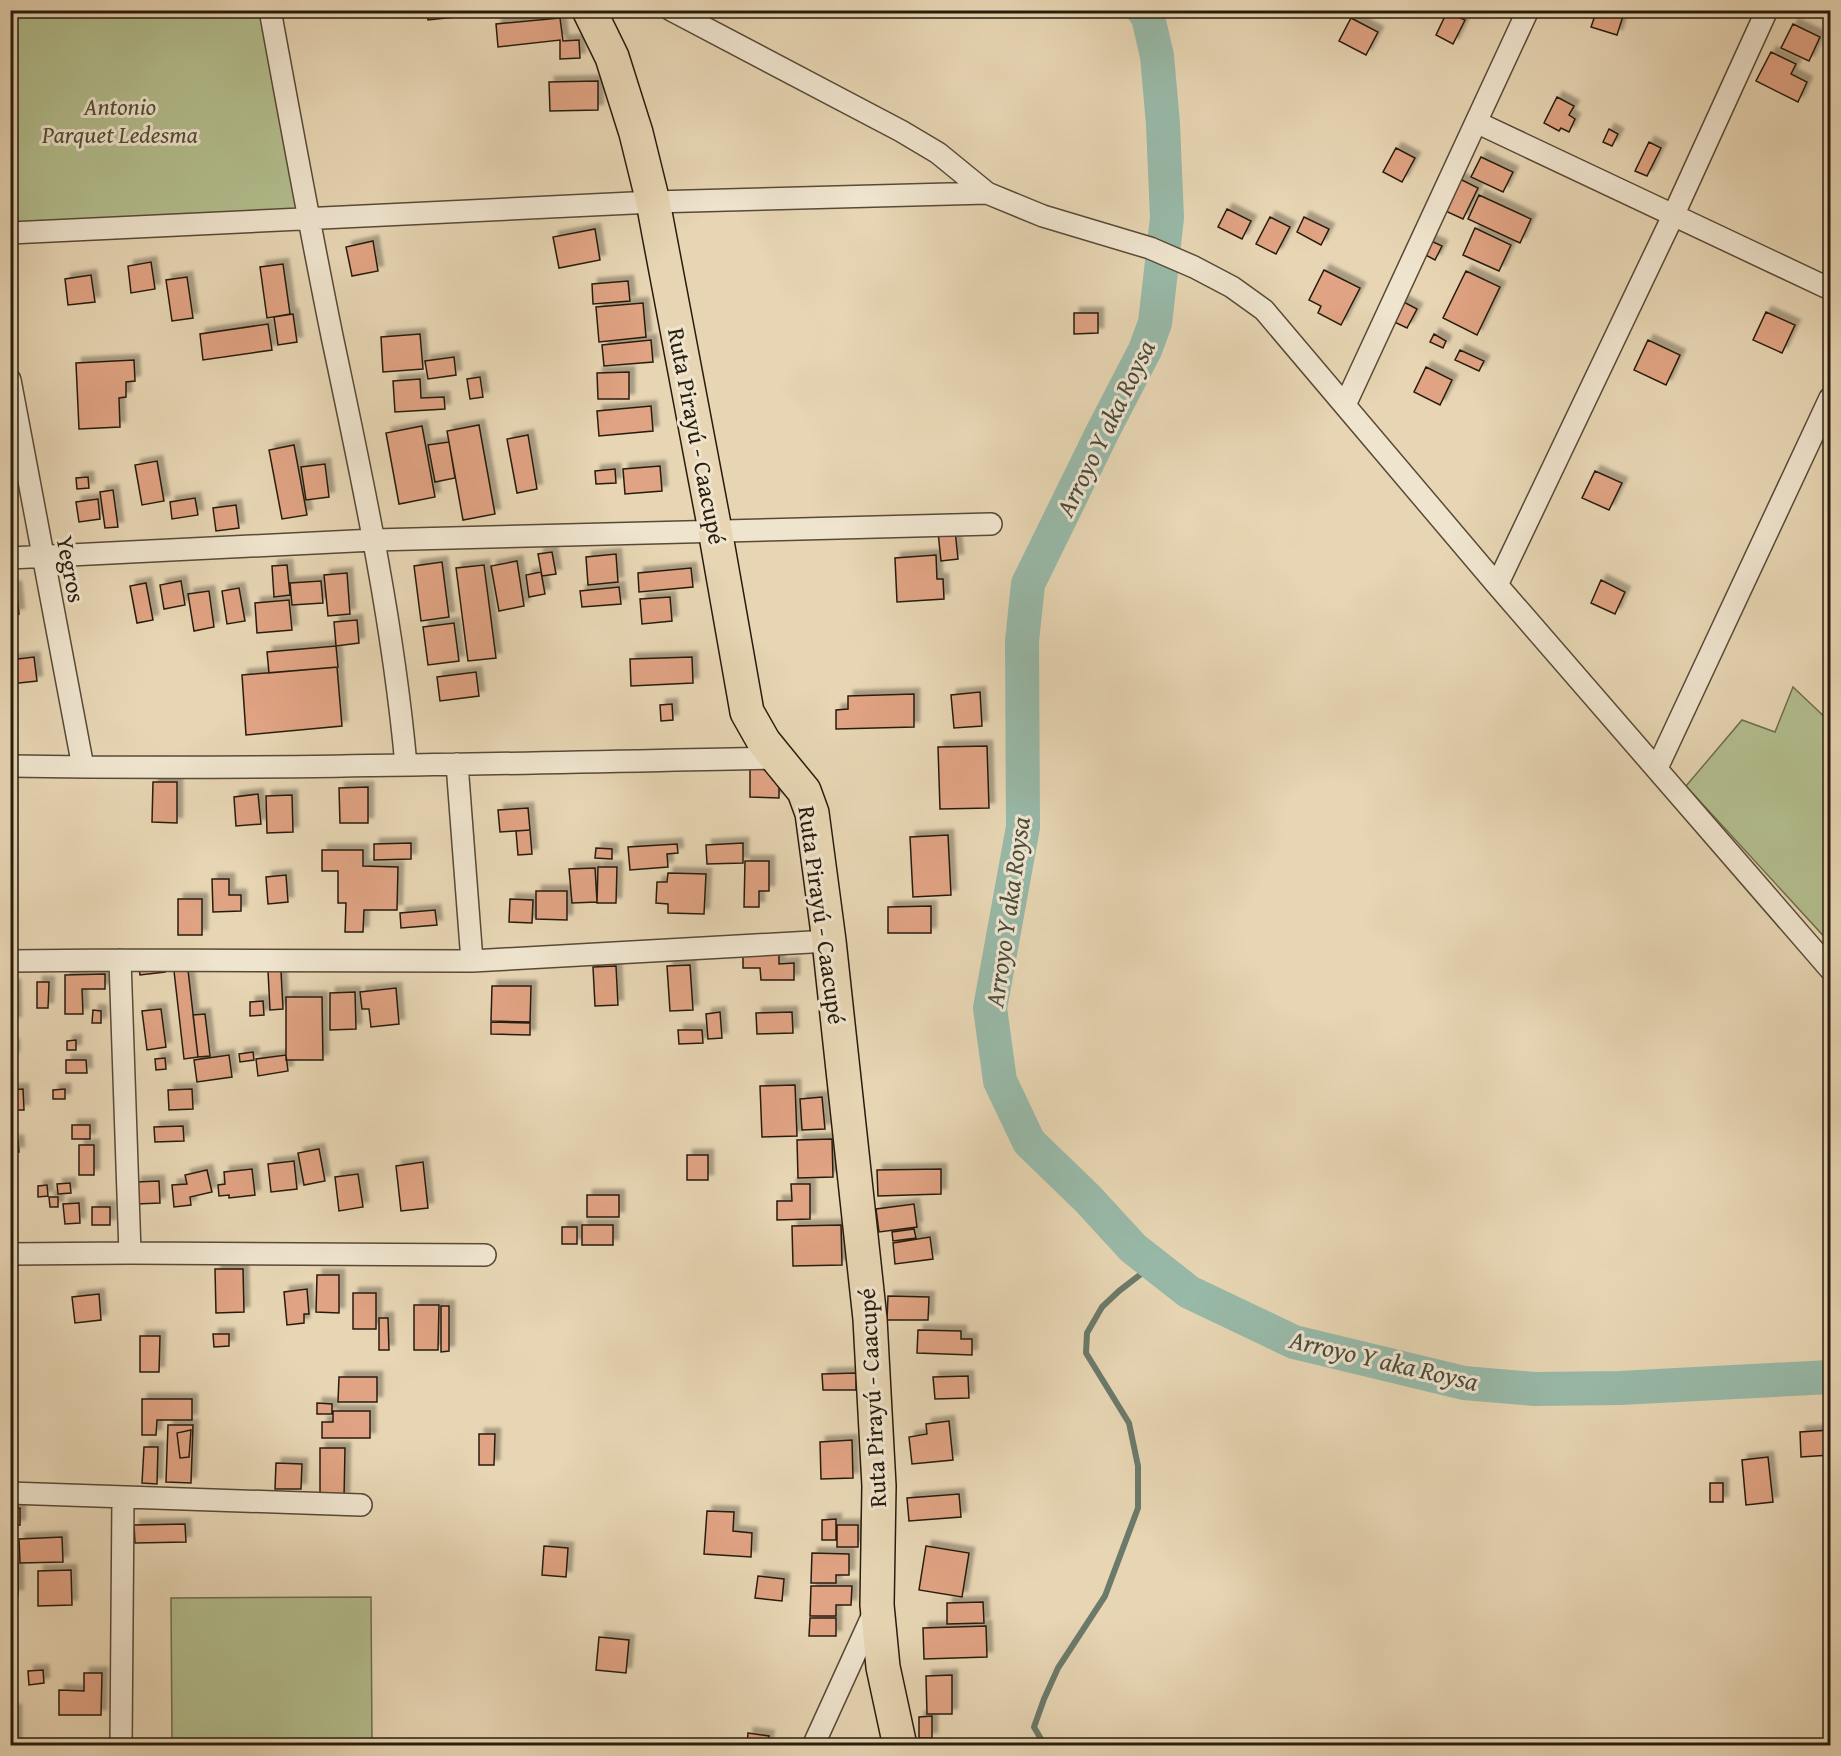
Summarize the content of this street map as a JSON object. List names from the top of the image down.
{
  "streets": {
    "main road": ["Ruta Pirayú - Caacupé"],
    "street": ["Yegros"]
  },
  "water": ["Arroyo Y aka Roysa"],
  "parks": ["Antonio Parquet Ledesma"]
}
